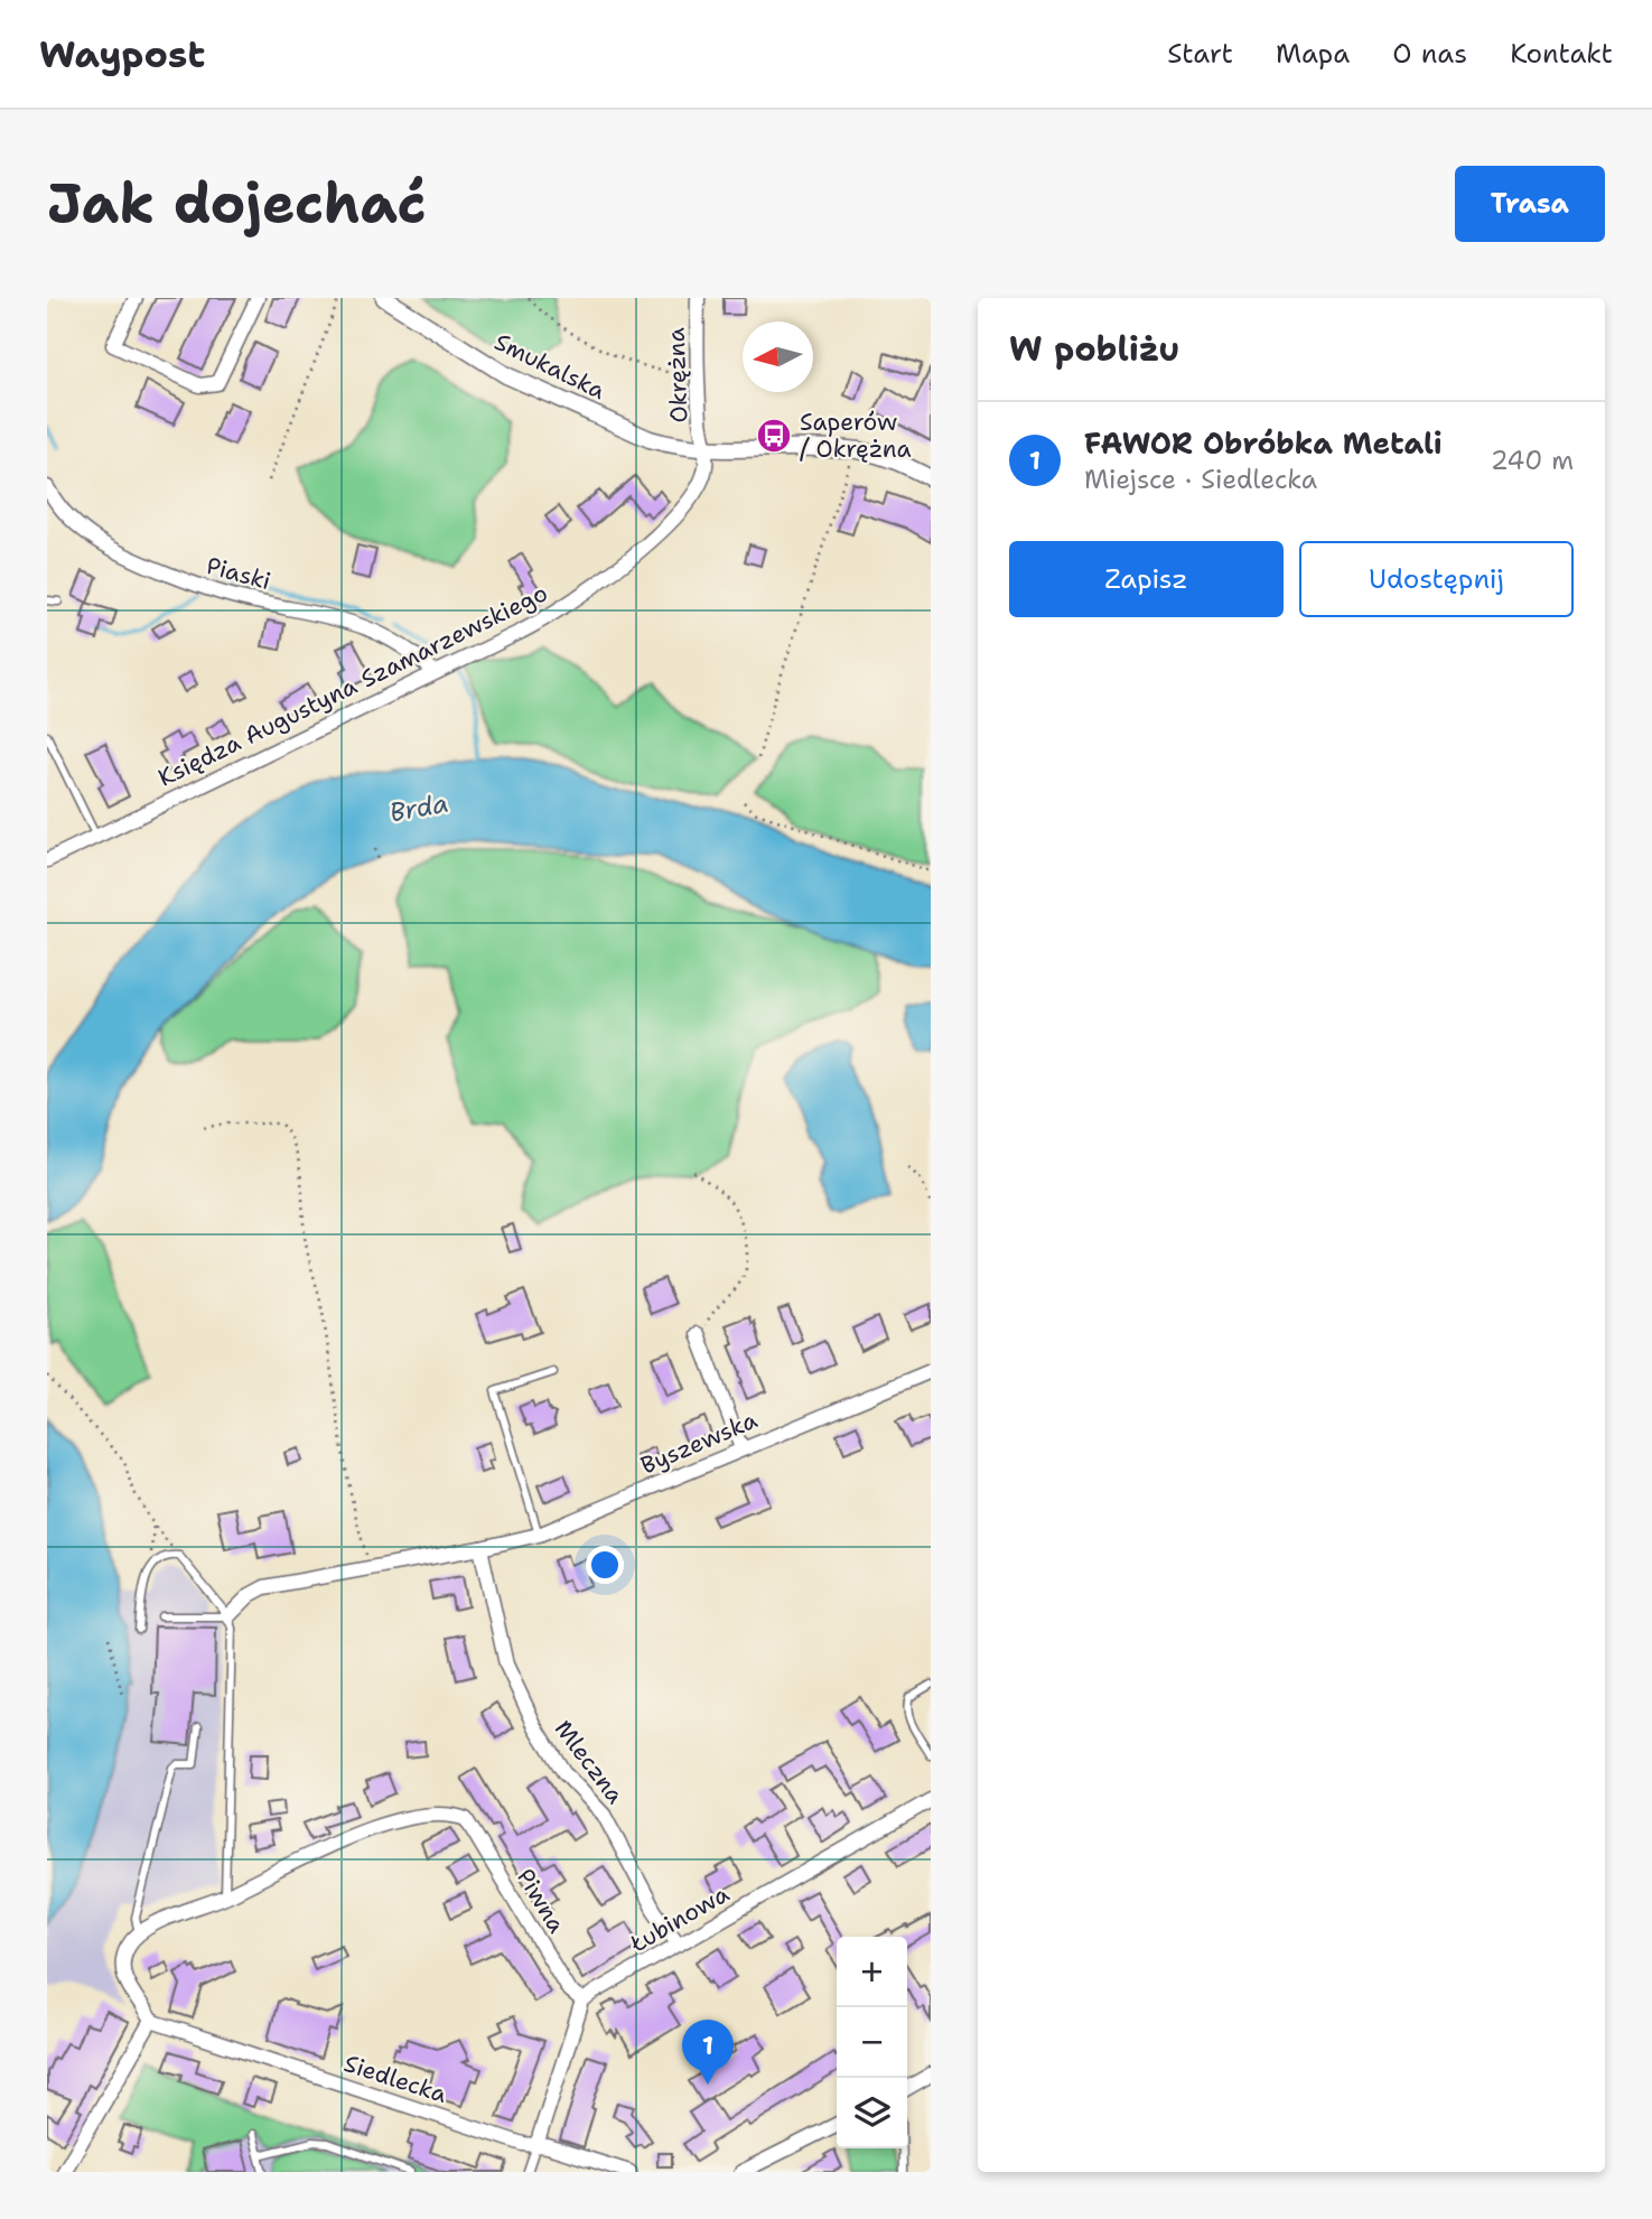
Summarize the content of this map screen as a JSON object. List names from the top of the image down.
{
  "streets": {
    "street": [
      "Smukalska",
      "Okrężna",
      "Piaski",
      "Księdza Augustyna Szamarzewskiego",
      "Byszewska",
      "Mleczna",
      "Piwna",
      "Łubinowa",
      "Siedlecka"
    ]
  },
  "crossings": [
    ["Smukalska", "Okrężna"],
    ["Smukalska", "Księdza Augustyna Szamarzewskiego"],
    ["Okrężna", "Księdza Augustyna Szamarzewskiego"],
    ["Piaski", "Księdza Augustyna Szamarzewskiego"],
    ["Byszewska", "Mleczna"],
    ["Mleczna", "Łubinowa"],
    ["Piwna", "Łubinowa"]
  ],
  "water": ["Brda"],
  "places": {
    "bus stop": ["Saperów / Okrężna"]
  },
  "north": "left",
  "page": {
    "header": "Waypost",
    "nav": [
      "Start",
      "Mapa",
      "O nas",
      "Kontakt"
    ],
    "buttons": [
      "Trasa",
      ["Zapisz", "Udostępnij"]
    ],
    "title": "Jak dojechać",
    "heading": "W pobliżu",
    "list": [
      {
        "mark": "1",
        "name": "FAWOR Obróbka Metali",
        "note": "Miejsce · Siedlecka",
        "value": "240 m"
      }
    ],
    "map_buttons": ["+", "−"],
    "pins": "1"
  }
}
